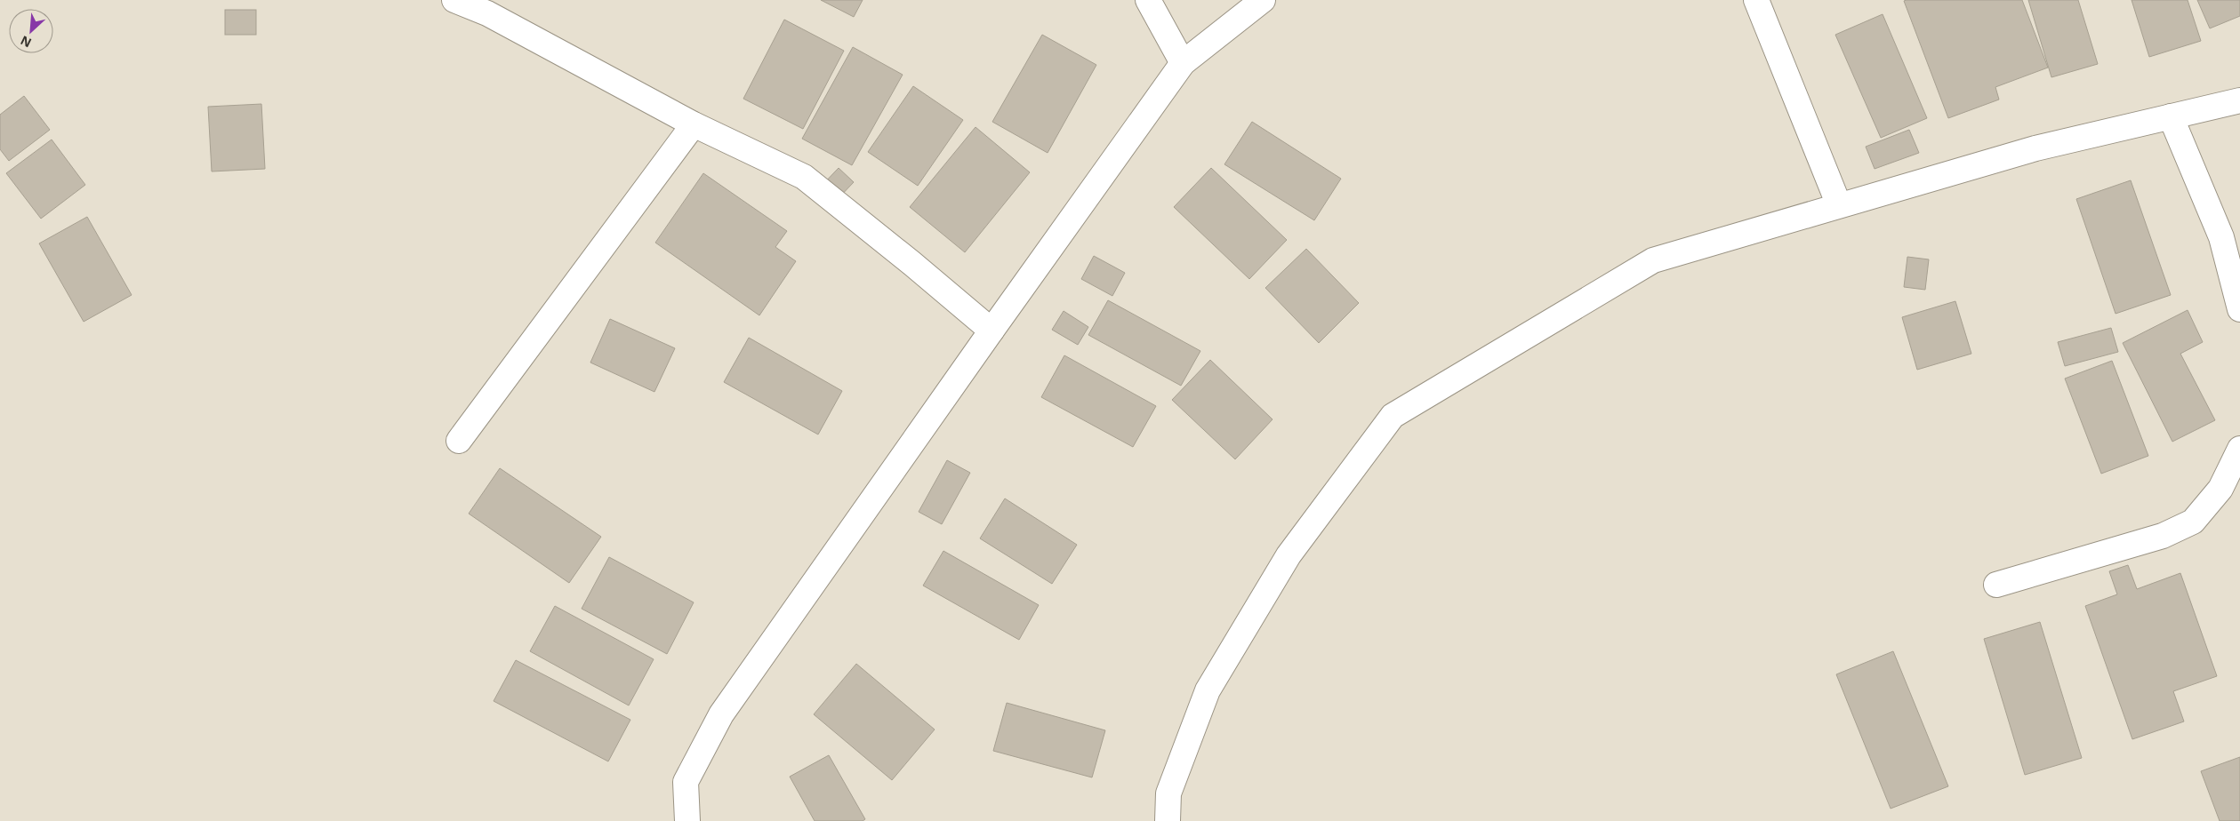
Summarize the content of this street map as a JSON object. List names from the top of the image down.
{
  "north": "bottom left"
}
